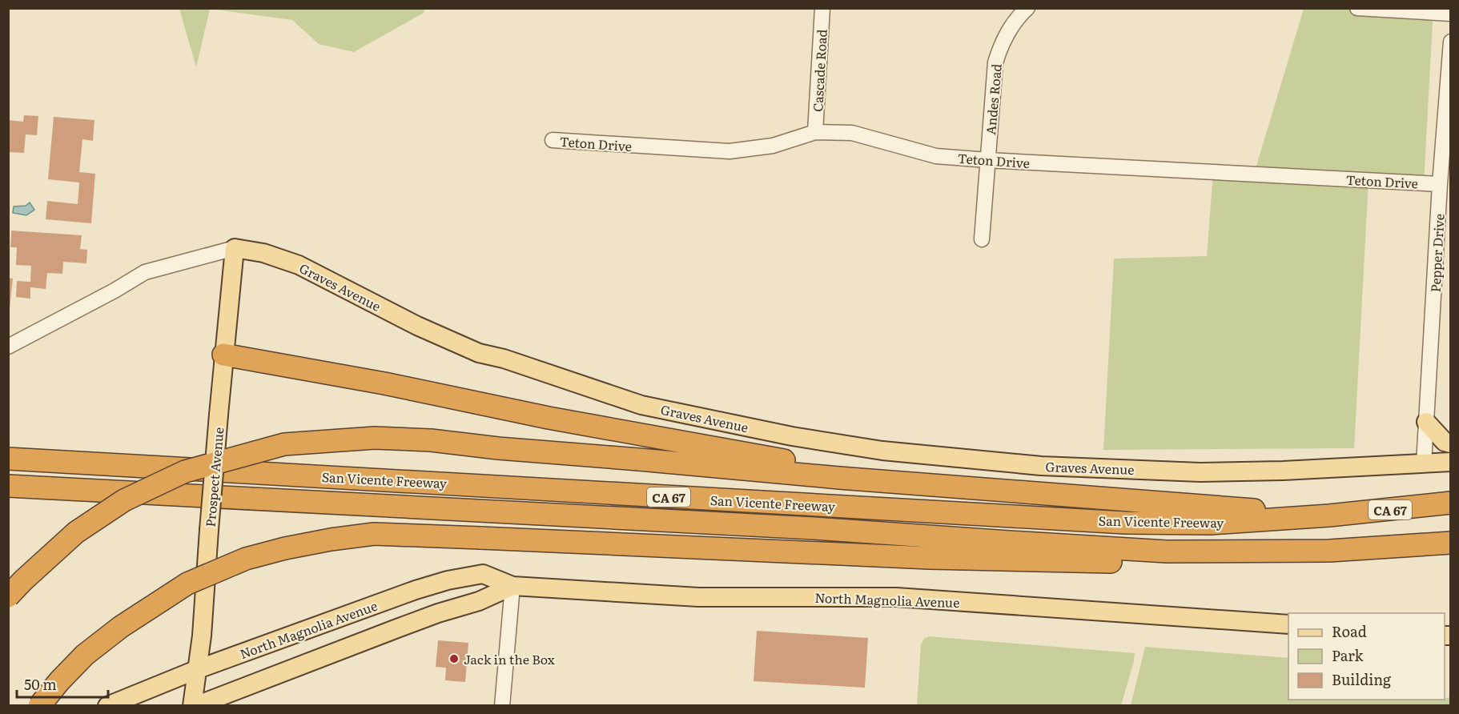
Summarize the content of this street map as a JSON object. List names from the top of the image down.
{
  "streets": {
    "highway": ["San Vicente Freeway", "CA 67"],
    "main road": ["Graves Avenue", "Prospect Avenue", "North Magnolia Avenue"],
    "street": [
      "Cascade Road",
      "Andes Road",
      "Teton Drive",
      "Pepper Drive"
    ]
  },
  "crossings": [
    ["Cascade Road", "Teton Drive"],
    ["Andes Road", "Teton Drive"],
    ["Teton Drive", "Pepper Drive"],
    ["Pepper Drive", "Graves Avenue"],
    ["Graves Avenue", "Prospect Avenue"],
    ["Prospect Avenue", "North Magnolia Avenue"]
  ],
  "places": ["Jack in the Box"],
  "legend": ["Road", "Park", "Building"],
  "scale_bar": "50 m"
}
